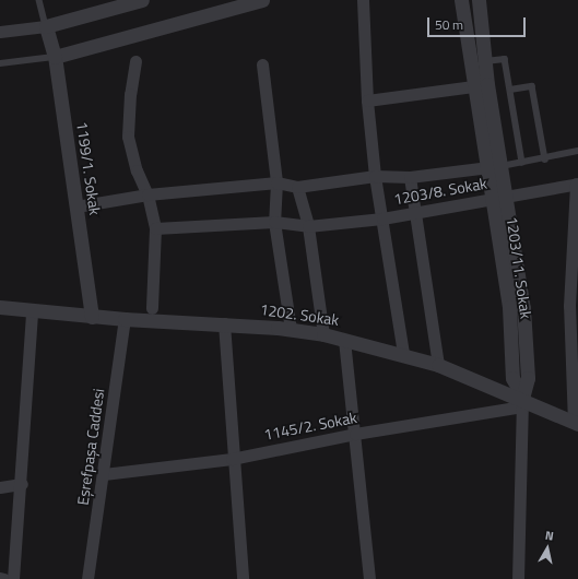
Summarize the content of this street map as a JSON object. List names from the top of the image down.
{
  "streets": {
    "street": [
      "1199/1. Sokak",
      "1203/8. Sokak",
      "1203/11. Sokak",
      "1202. Sokak",
      "1145/2. Sokak",
      "Eşrefpaşa Caddesi"
    ]
  },
  "crossings": [
    ["1199/1. Sokak", "1202. Sokak"],
    ["1203/8. Sokak", "1203/11. Sokak"],
    ["1203/11. Sokak", "1202. Sokak"],
    ["1203/11. Sokak", "1145/2. Sokak"],
    ["1202. Sokak", "1145/2. Sokak"],
    ["1202. Sokak", "Eşrefpaşa Caddesi"],
    ["1145/2. Sokak", "Eşrefpaşa Caddesi"]
  ],
  "scale_bar": "50 m",
  "north": "top"
}
